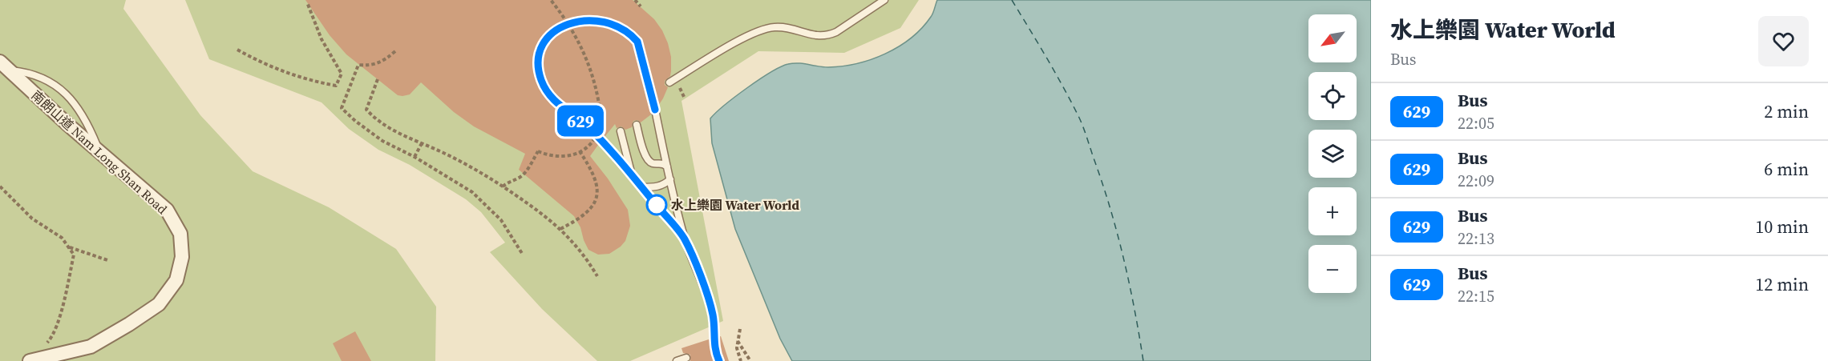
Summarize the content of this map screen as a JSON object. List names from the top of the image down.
{
  "streets": {
    "street": ["南朗山道 Nam Long Shan Road"]
  },
  "places": ["水上樂園 Water World"],
  "lines": ["bus line 629"],
  "north": "bottom left",
  "page": {
    "on_map": "629",
    "heading": ["水上樂園 Water World", "Bus"],
    "map_buttons": ["+", "−"],
    "list": [
      {
        "mark": "629",
        "name": "Bus",
        "note": "22:05",
        "value": "2 min"
      },
      {
        "mark": "629",
        "name": "Bus",
        "note": "22:09",
        "value": "6 min"
      },
      {
        "mark": "629",
        "name": "Bus",
        "note": "22:13",
        "value": "10 min"
      },
      {
        "mark": "629",
        "name": "Bus",
        "note": "22:15",
        "value": "12 min"
      }
    ]
  }
}
